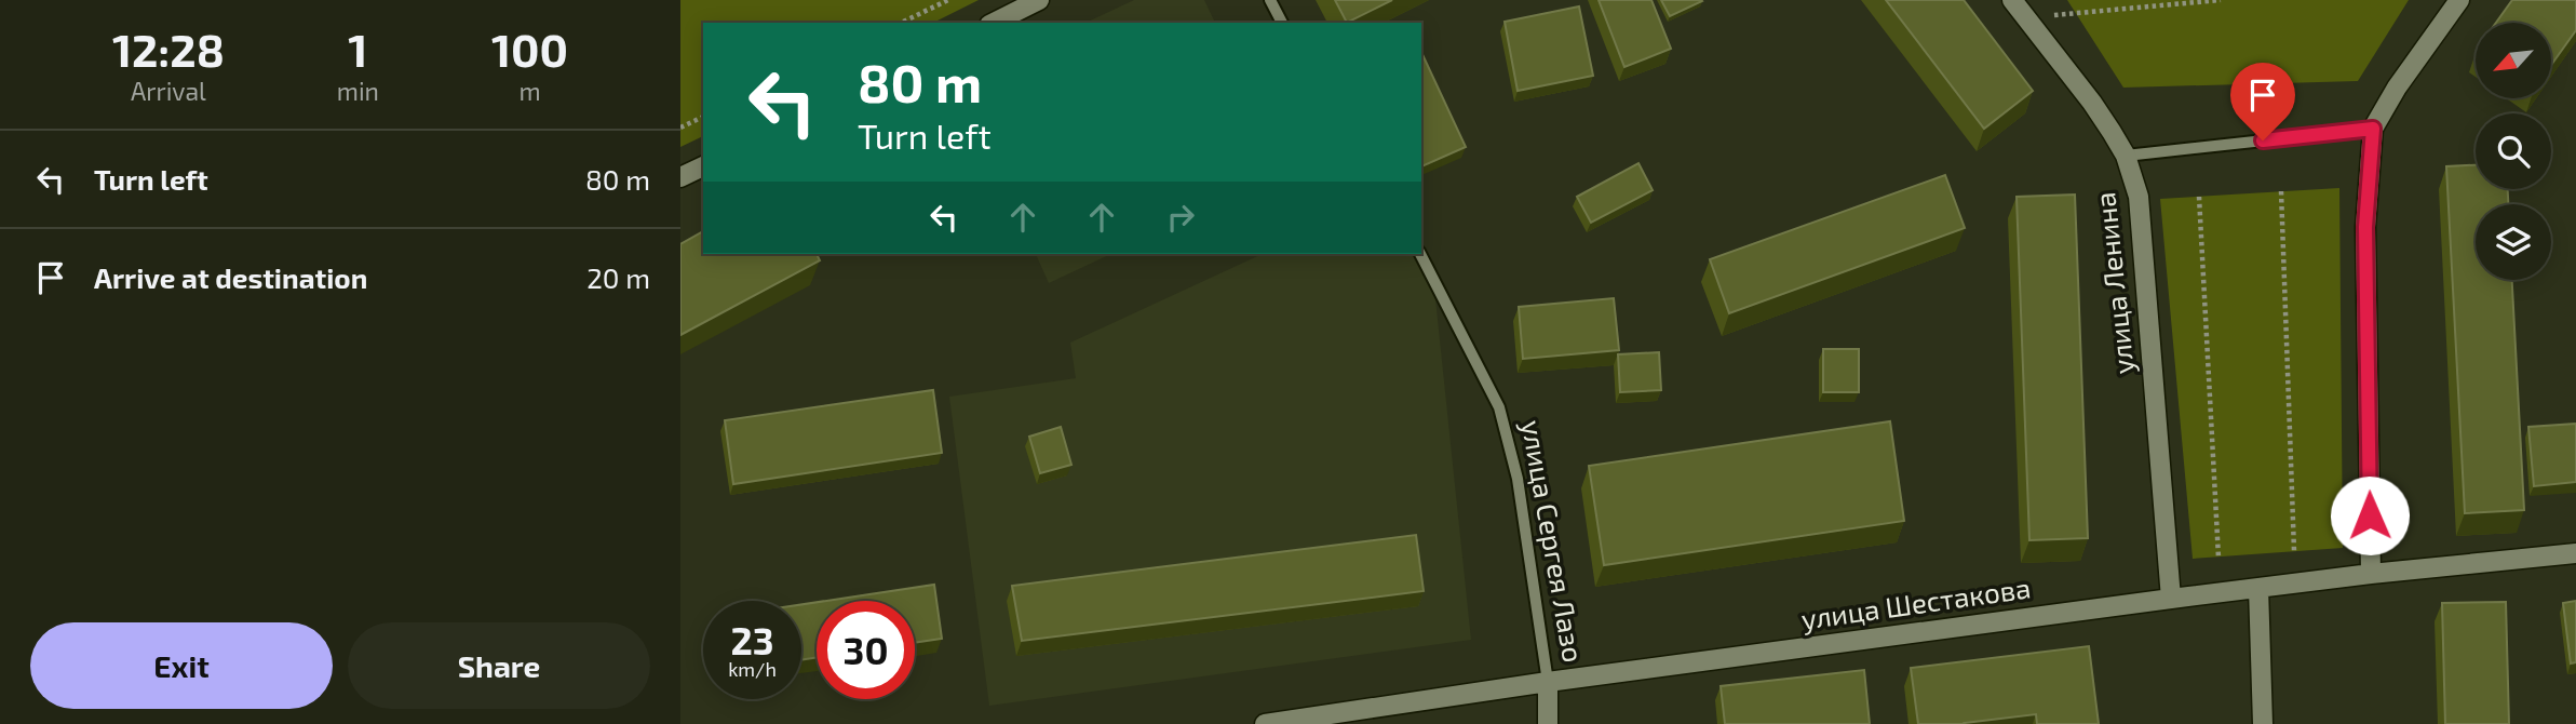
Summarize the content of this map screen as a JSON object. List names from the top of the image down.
{
  "streets": {
    "street": ["улица Ленина", "улица Сергея Лазо", "улица Шестакова"]
  },
  "crossings": [
    ["улица Ленина", "улица Шестакова"],
    ["улица Сергея Лазо", "улица Шестакова"]
  ],
  "north": "bottom left",
  "page": {
    "eta": [
      "12:28",
      "Arrival",
      "1",
      "min",
      "100",
      "m"
    ],
    "turn": ["80 m", "Turn left"],
    "list": [
      {
        "name": "Turn left",
        "value": "80 m"
      },
      {
        "name": "Arrive at destination",
        "value": "20 m"
      }
    ],
    "speed": "23 km/h",
    "limit": "30",
    "buttons": ["Exit", "Share"]
  }
}
